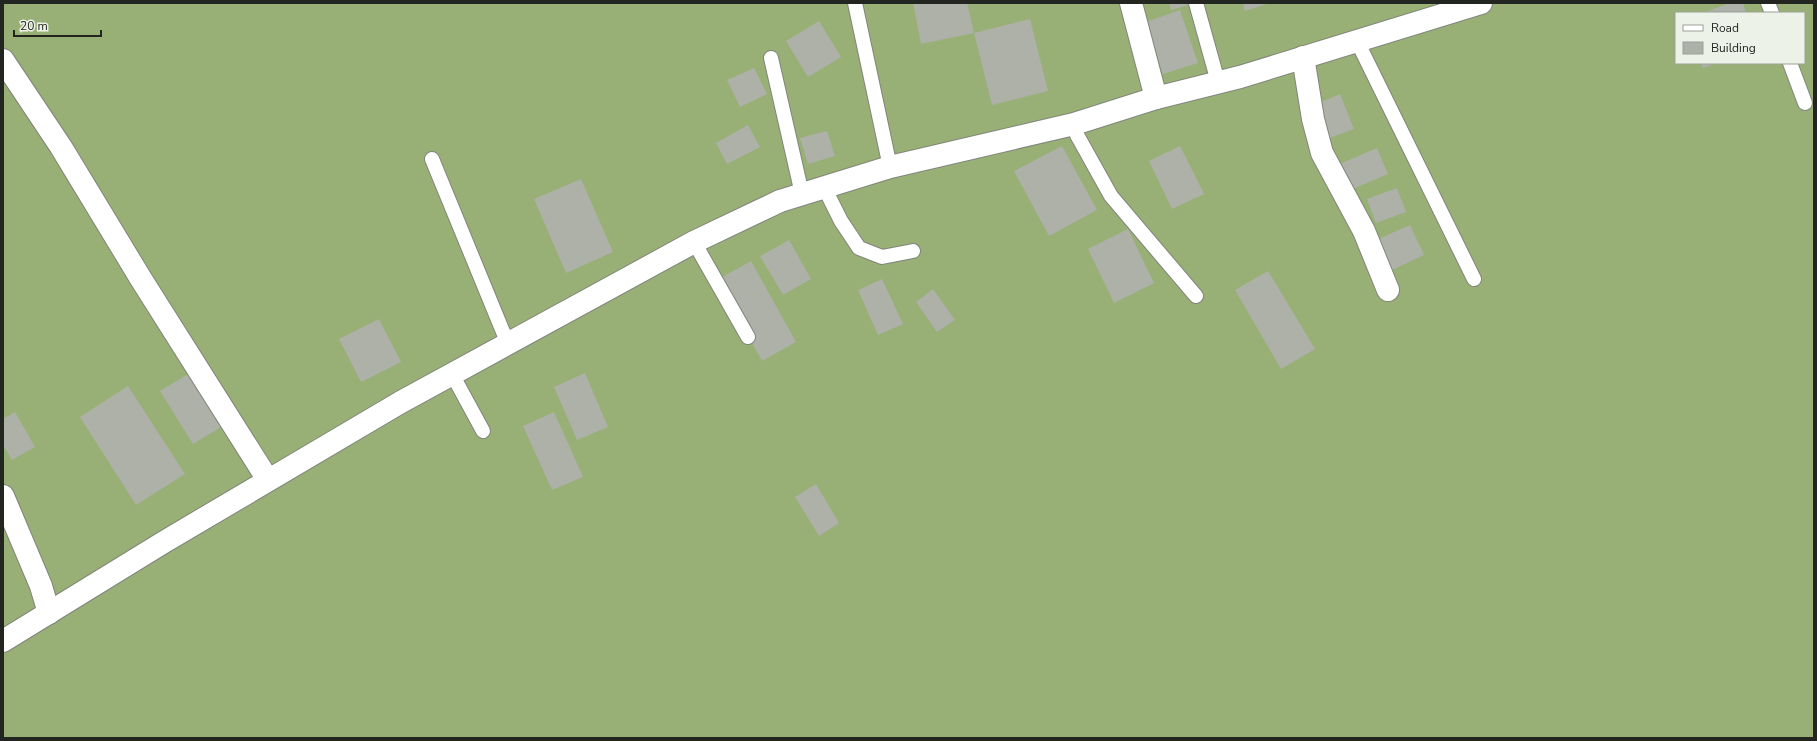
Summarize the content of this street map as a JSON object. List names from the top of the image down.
{
  "legend": ["Road", "Building"],
  "scale_bar": "20 m"
}
